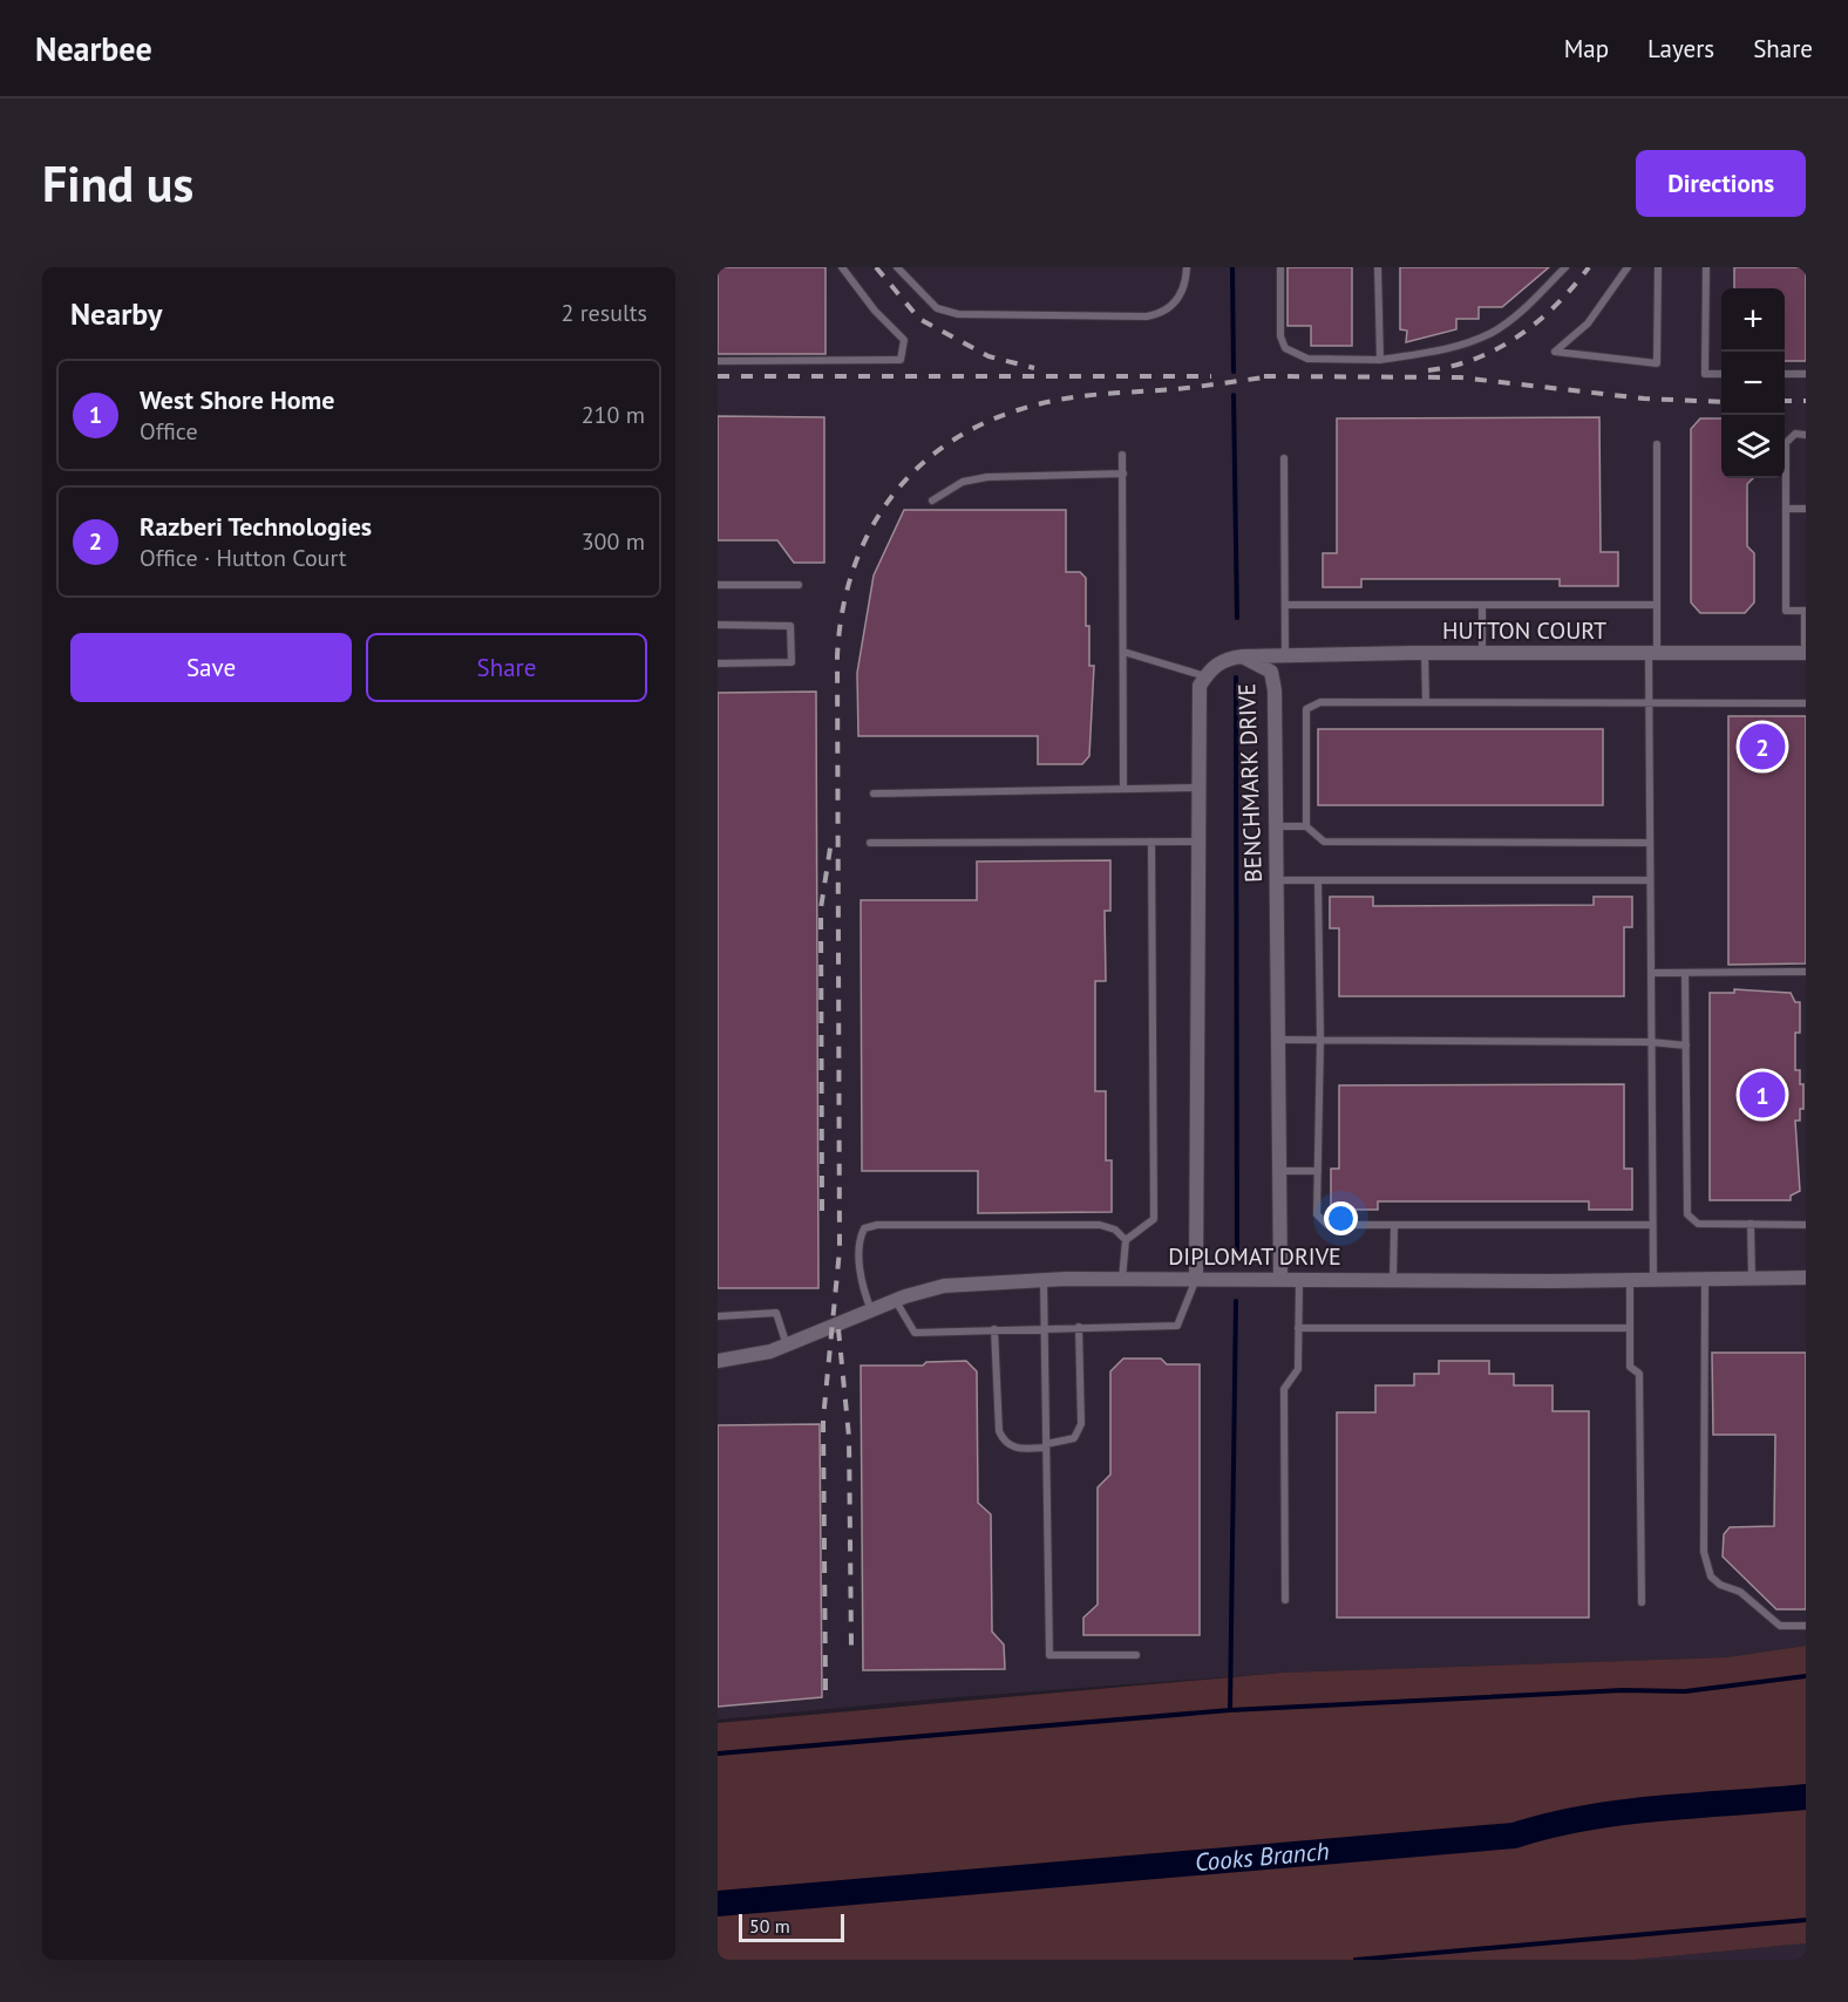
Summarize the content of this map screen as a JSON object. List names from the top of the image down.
{
  "streets": {
    "street": ["HUTTON COURT", "BENCHMARK DRIVE", "DIPLOMAT DRIVE"]
  },
  "crossings": [
    ["HUTTON COURT", "BENCHMARK DRIVE"],
    ["BENCHMARK DRIVE", "DIPLOMAT DRIVE"]
  ],
  "water": ["Cooks Branch"],
  "scale_bar": "50 m",
  "page": {
    "header": "Nearbee",
    "nav": ["Map", "Layers", "Share"],
    "buttons": [
      "Directions",
      ["Save", "Share"]
    ],
    "title": "Find us",
    "heading": ["Nearby", "2 results"],
    "map_buttons": ["+", "−"],
    "list": [
      {
        "mark": "1",
        "name": "West Shore Home",
        "note": "Office",
        "value": "210 m"
      },
      {
        "mark": "2",
        "name": "Razberi Technologies",
        "note": "Office · Hutton Court",
        "value": "300 m"
      }
    ],
    "pins": ["2", "1"],
    "scale": "50 m"
  }
}
